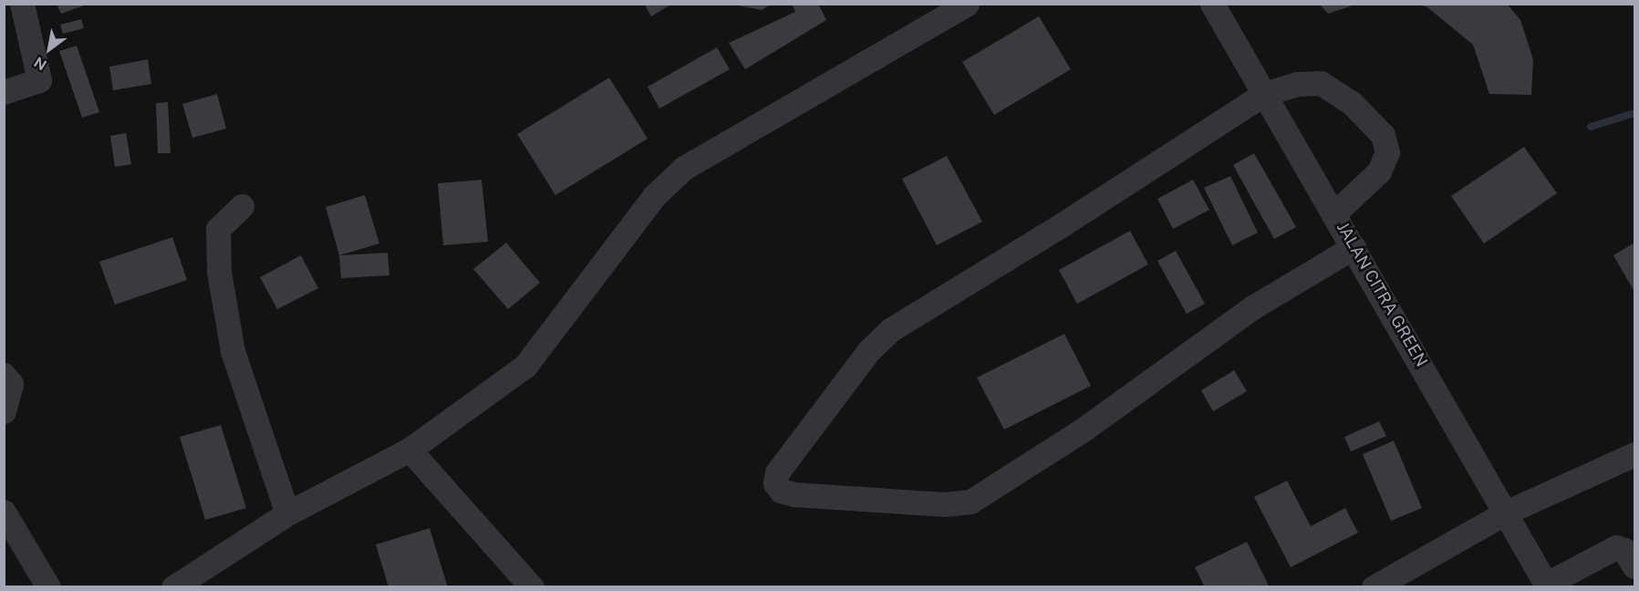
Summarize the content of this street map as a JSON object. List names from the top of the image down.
{
  "streets": {
    "street": ["JALAN CITRA GREEN"]
  },
  "north": "bottom left"
}
